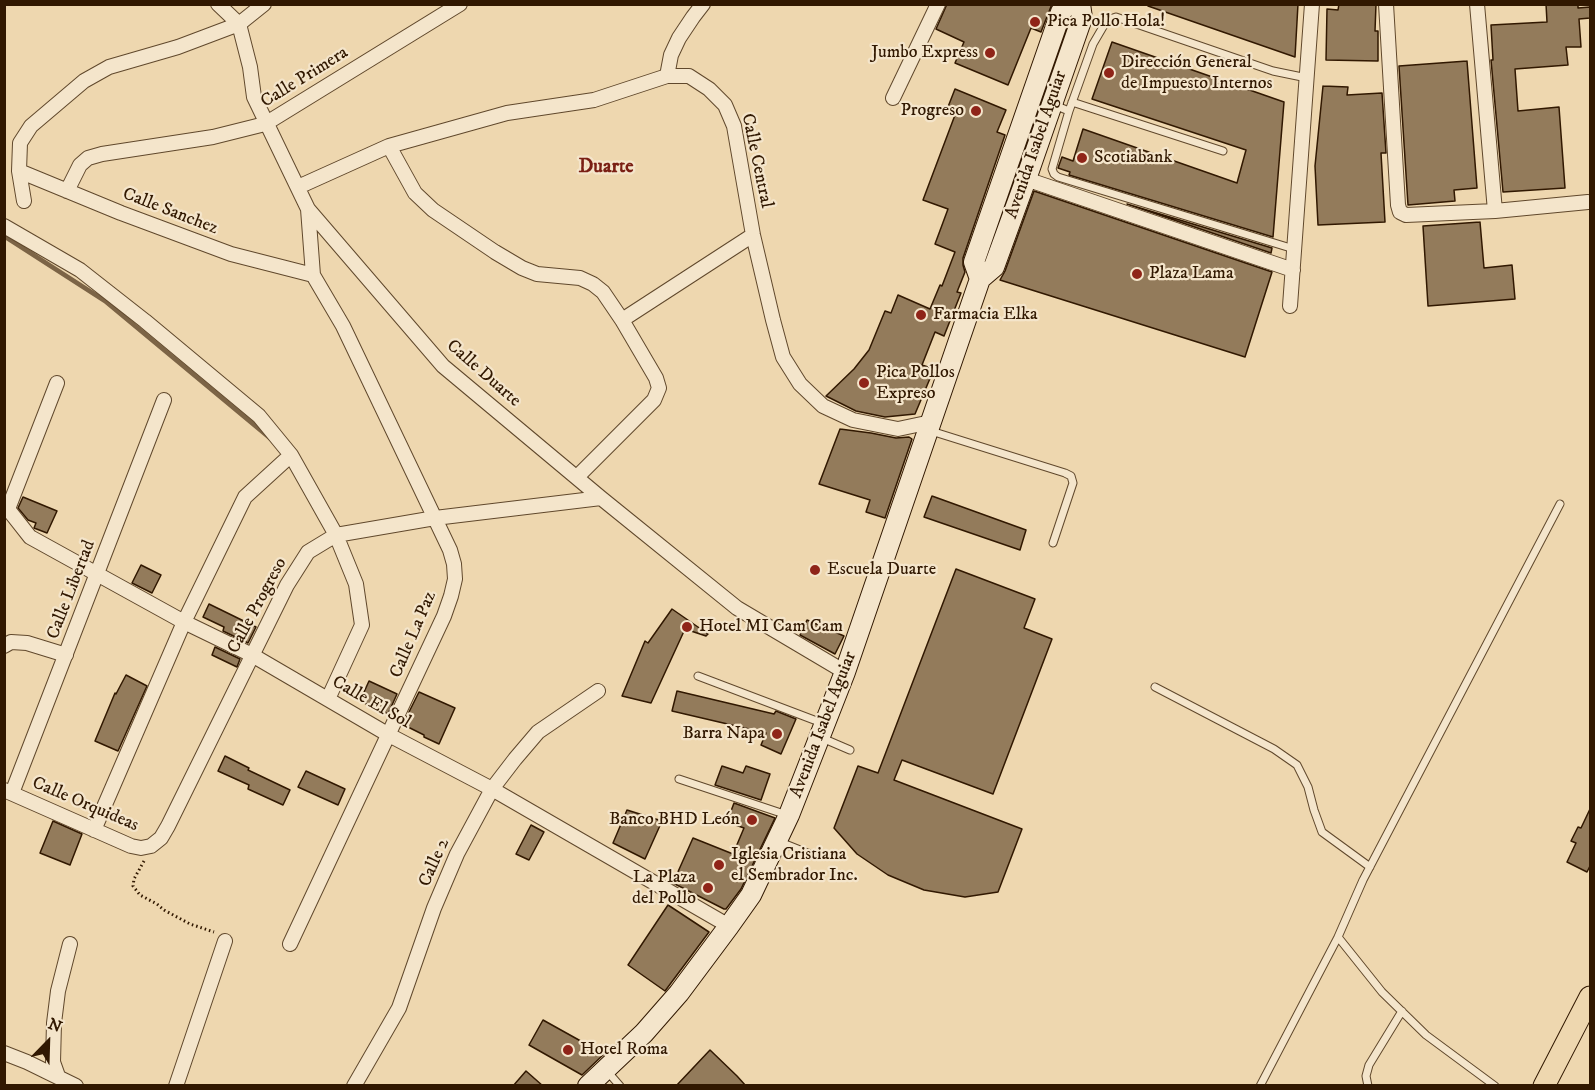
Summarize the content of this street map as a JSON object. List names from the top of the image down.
{
  "streets": {
    "main road": ["Avenida Isabel Aguiar"],
    "street": [
      "Calle Primera",
      "Calle Central",
      "Calle Sanchez",
      "Calle Duarte",
      "Calle Libertad",
      "Calle Progreso",
      "Calle La Paz",
      "Calle El Sol",
      "Calle Orquideas",
      "Calle 2"
    ]
  },
  "crossings": [
    ["Calle Primera", "Calle Sanchez"],
    ["Calle Primera", "Calle Duarte"],
    ["Avenida Isabel Aguiar", "Calle Central"],
    ["Avenida Isabel Aguiar", "Calle Duarte"],
    ["Avenida Isabel Aguiar", "Calle El Sol"],
    ["Calle Central", "Calle Duarte"],
    ["Calle Sanchez", "Calle La Paz"],
    ["Calle Duarte", "Calle Progreso"],
    ["Calle Libertad", "Calle El Sol"],
    ["Calle Libertad", "Calle Orquideas"],
    ["Calle Progreso", "Calle La Paz"],
    ["Calle Progreso", "Calle El Sol"],
    ["Calle Progreso", "Calle Orquideas"],
    ["Calle La Paz", "Calle El Sol"],
    ["Calle El Sol", "Calle 2"]
  ],
  "districts": ["Duarte"],
  "places": [
    "Pica Pollo Hola!",
    "Jumbo Express",
    "Dirección General de Impuesto Internos",
    "Progreso",
    "Scotiabank",
    "Plaza Lama",
    "Farmacia Elka",
    "Pica Pollos Expreso",
    "Escuela Duarte",
    "Hotel MI Cam Cam",
    "Barra Napa",
    "Banco BHD León",
    "Iglesia Cristiana el Sembrador Inc.",
    "La Plaza del Pollo",
    "Hotel Roma"
  ],
  "north": "top right"
}
